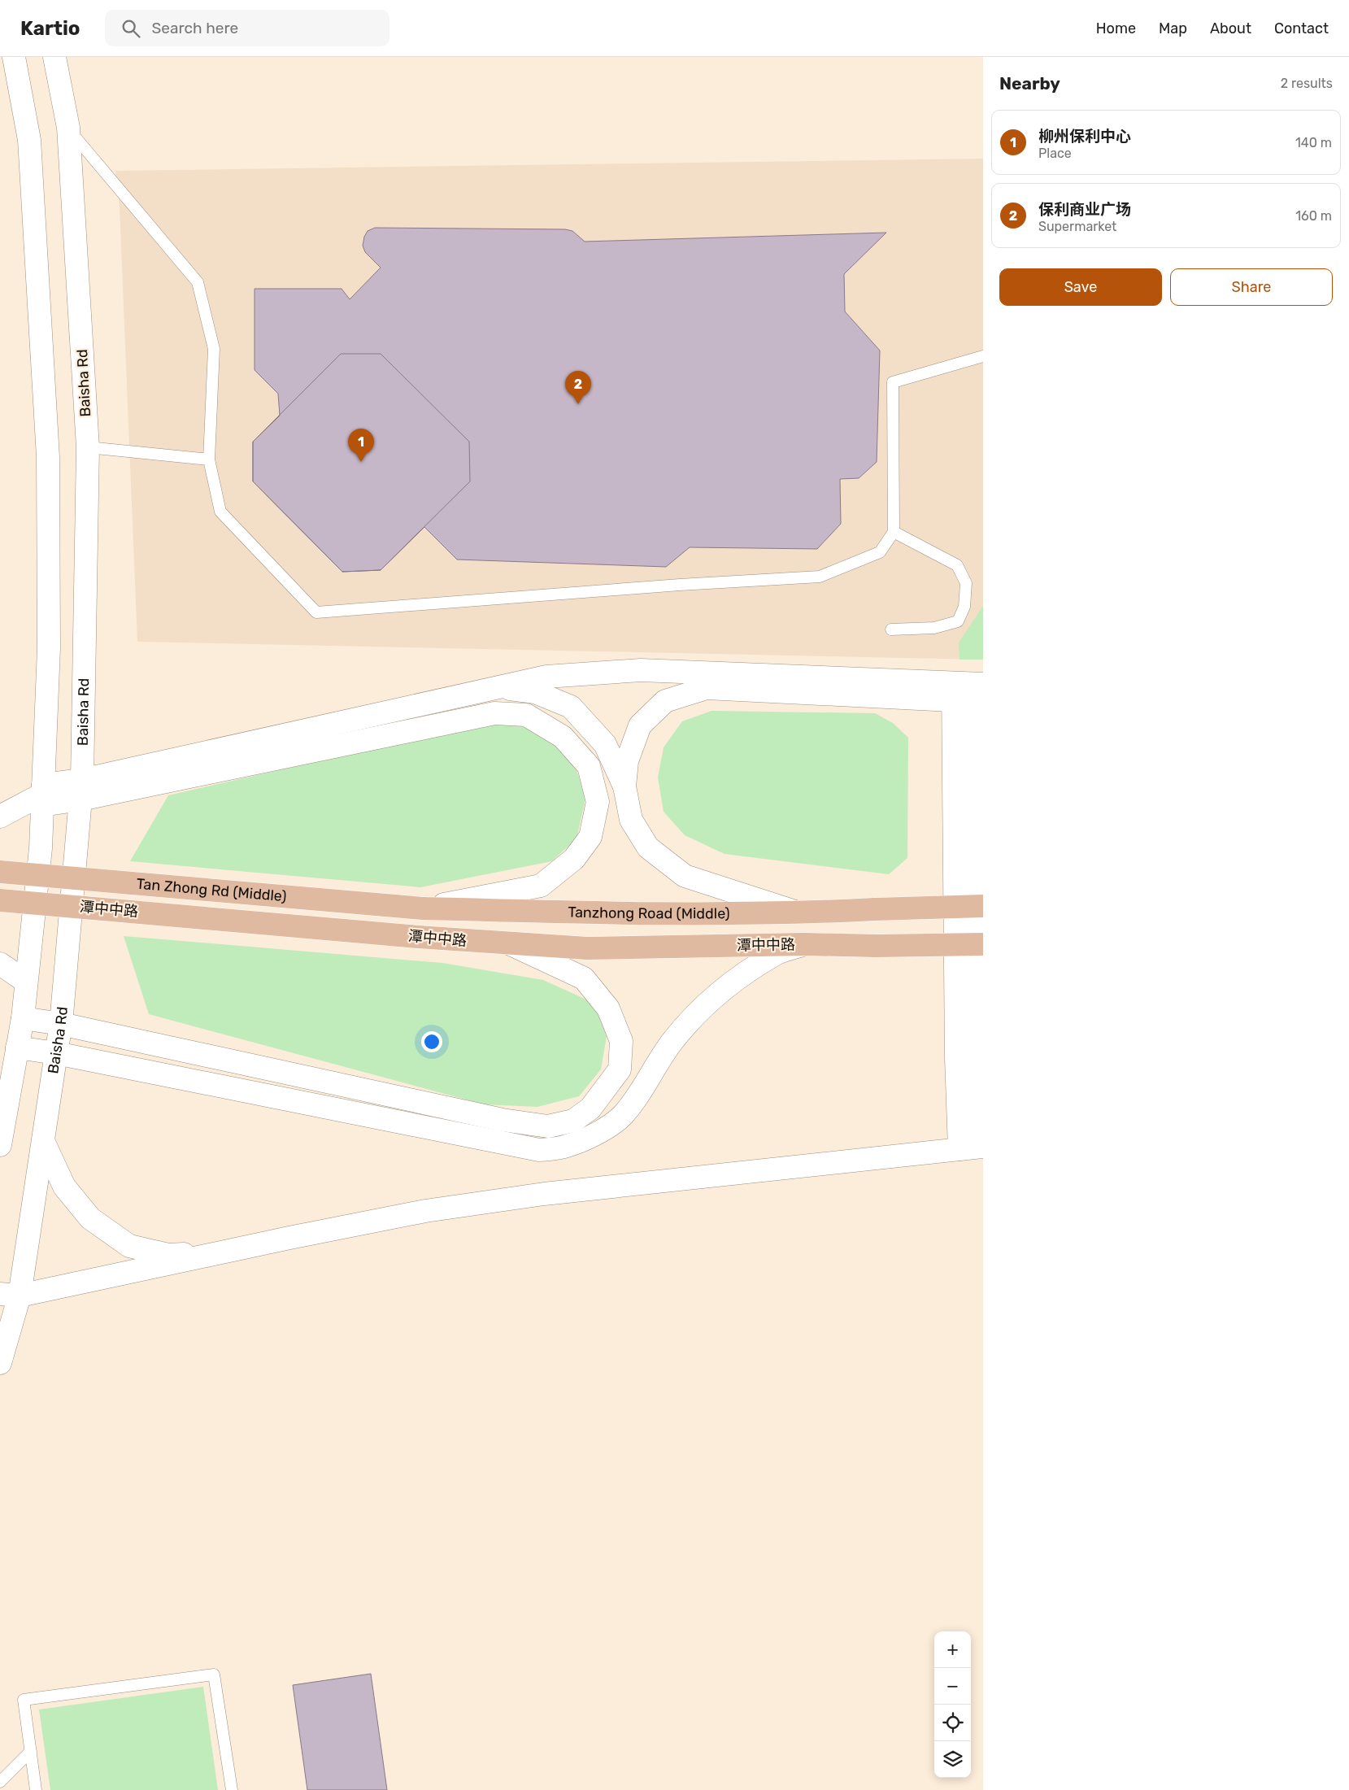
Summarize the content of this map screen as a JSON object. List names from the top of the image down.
{
  "streets": {
    "main road": [
      "Baisha Rd",
      "Tan Zhong Rd (Middle)",
      "潭中中路",
      "Tanzhong Road (Middle)"
    ]
  },
  "crossings": [
    ["Tan Zhong Rd (Middle)", "Tanzhong Road (Middle)"]
  ],
  "page": {
    "header": "Kartio",
    "search": "Search here",
    "nav": [
      "Home",
      "Map",
      "About",
      "Contact"
    ],
    "heading": ["Nearby", "2 results"],
    "list": [
      {
        "mark": "1",
        "name": "柳州保利中心",
        "note": "Place",
        "value": "140 m"
      },
      {
        "mark": "2",
        "name": "保利商业广场",
        "note": "Supermarket",
        "value": "160 m"
      }
    ],
    "buttons": ["Save", "Share"],
    "pins": ["2", "1"],
    "map_buttons": ["+", "−"]
  }
}
